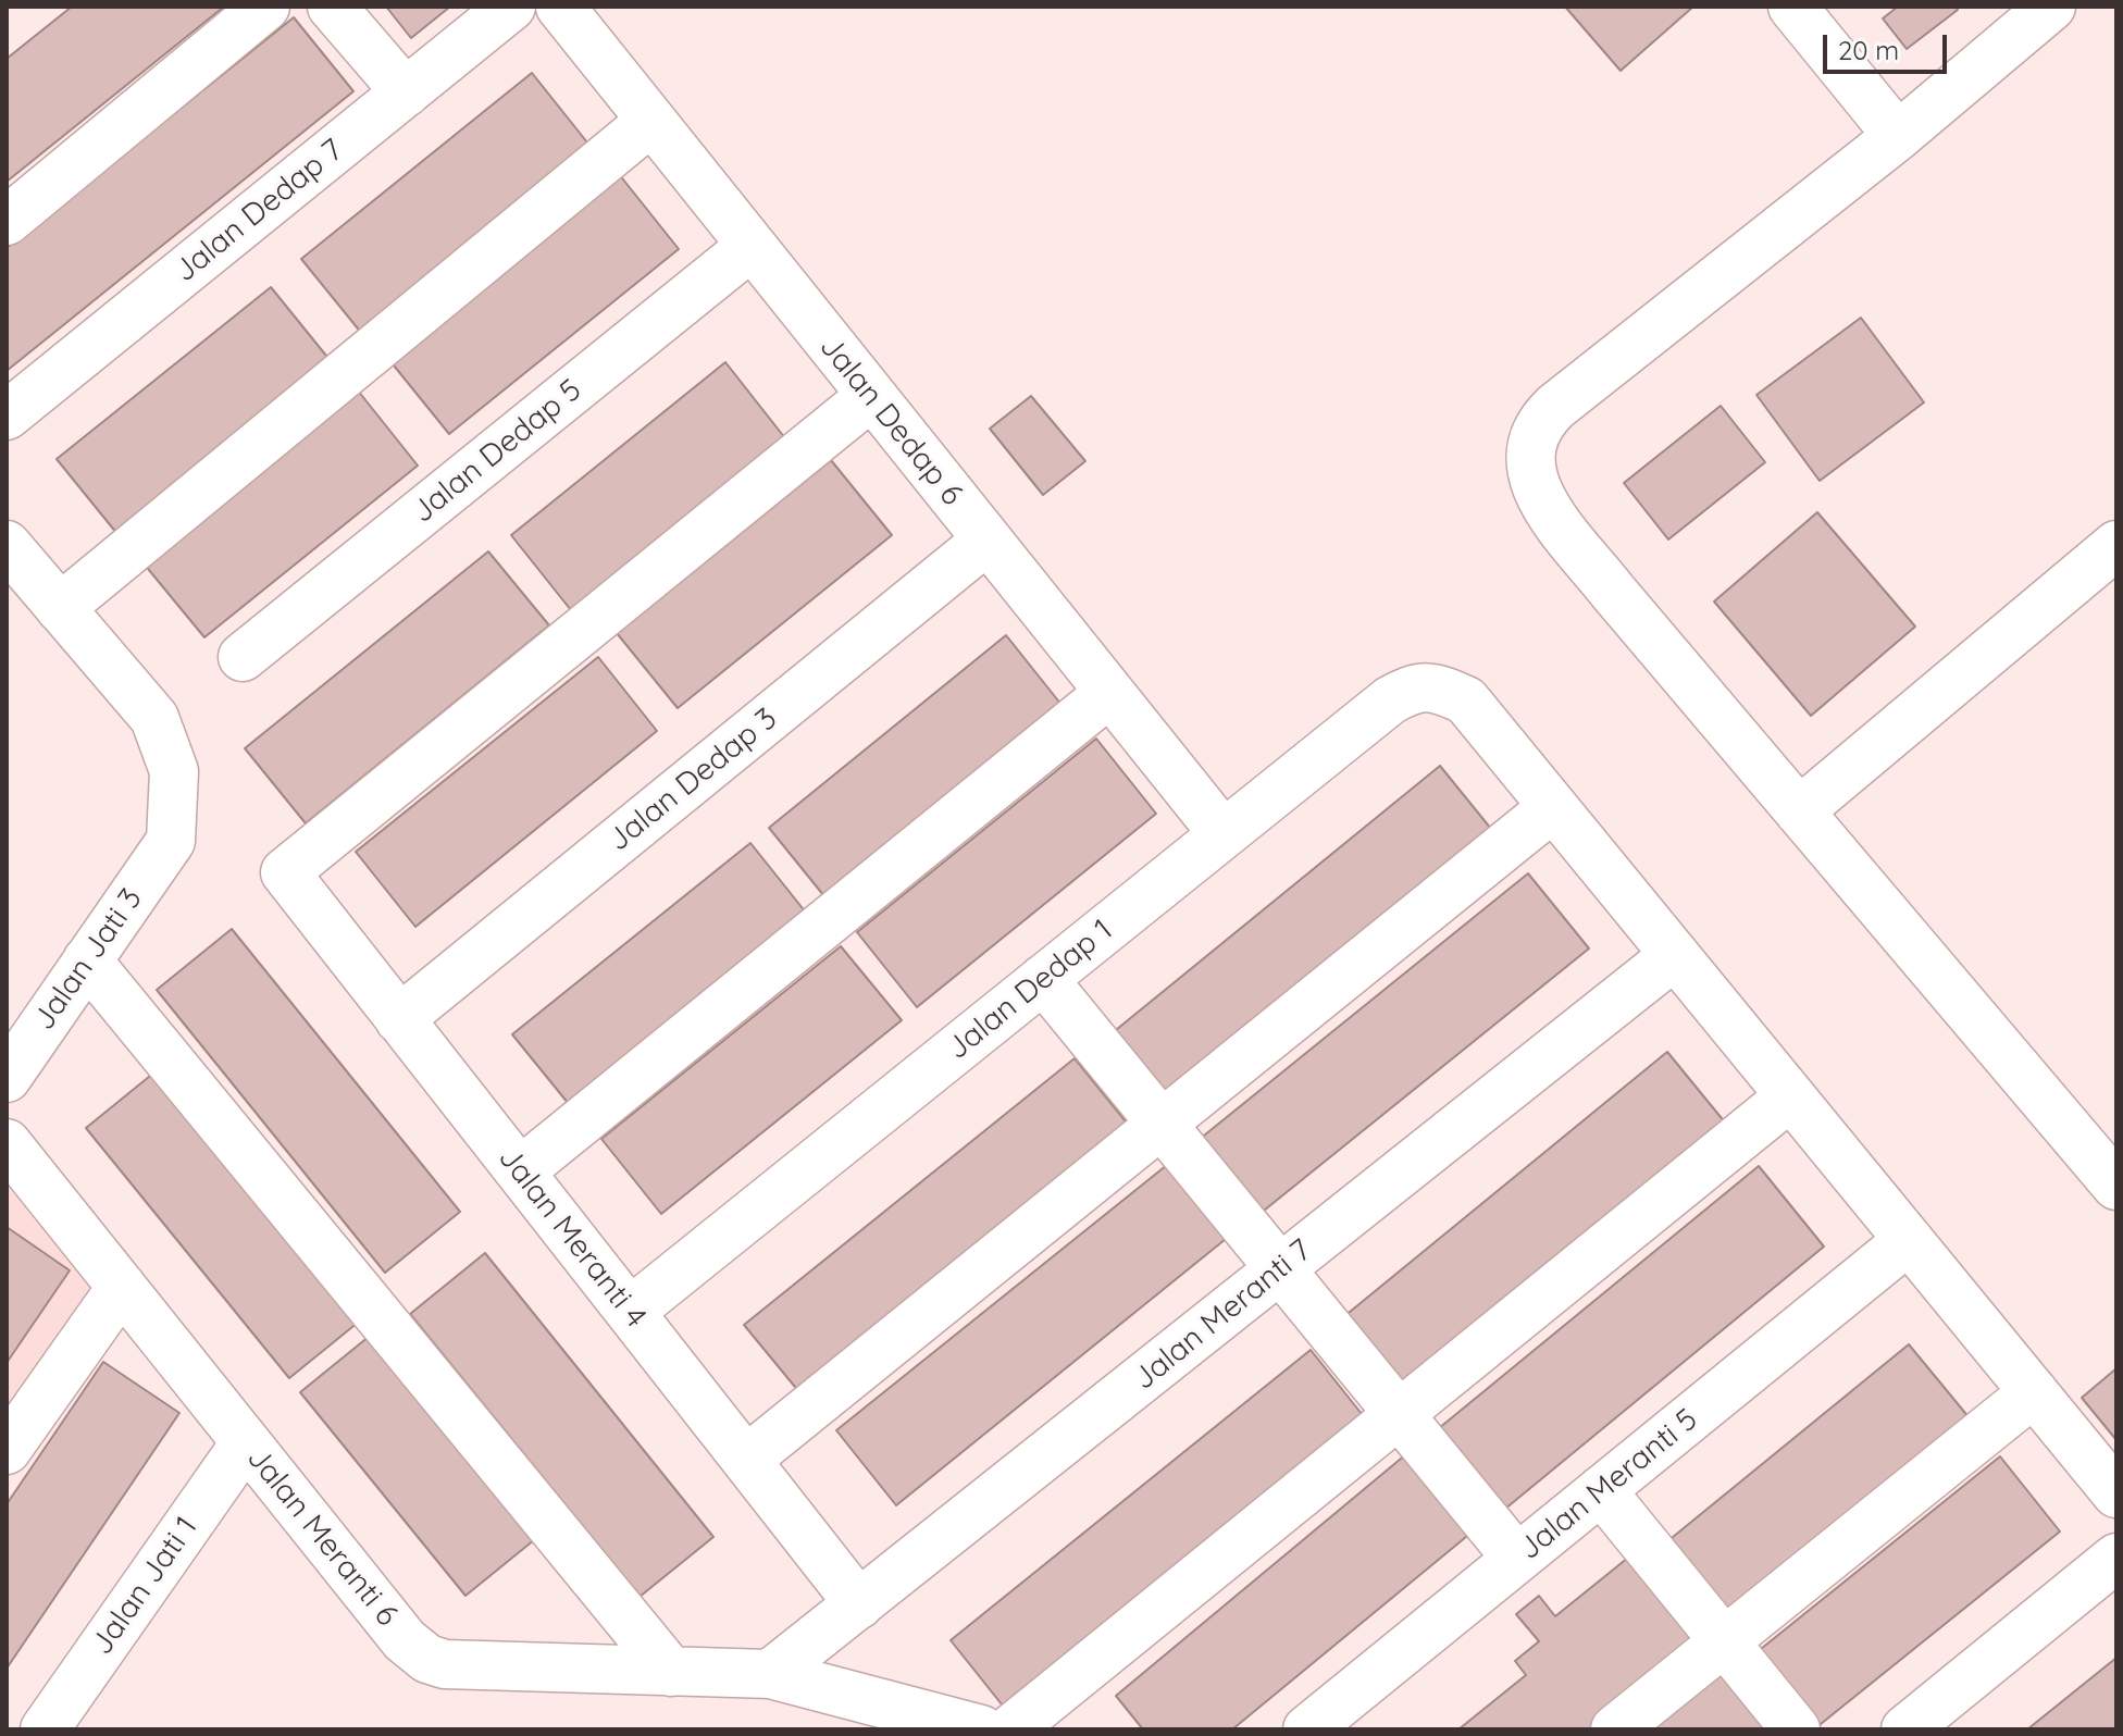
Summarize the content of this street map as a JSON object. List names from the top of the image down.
{
  "streets": {
    "street": [
      "Jalan Dedap 7",
      "Jalan Dedap 6",
      "Jalan Dedap 5",
      "Jalan Dedap 3",
      "Jalan Jati 3",
      "Jalan Dedap 1",
      "Jalan Meranti 4",
      "Jalan Meranti 7",
      "Jalan Meranti 5",
      "Jalan Meranti 6",
      "Jalan Jati 1"
    ]
  },
  "crossings": [
    ["Jalan Dedap 6", "Jalan Dedap 5"],
    ["Jalan Dedap 6", "Jalan Dedap 3"],
    ["Jalan Dedap 6", "Jalan Dedap 1"],
    ["Jalan Dedap 6", "Jalan Meranti 4"],
    ["Jalan Dedap 3", "Jalan Meranti 4"],
    ["Jalan Dedap 1", "Jalan Meranti 4"],
    ["Jalan Meranti 4", "Jalan Meranti 7"],
    ["Jalan Meranti 7", "Jalan Meranti 6"],
    ["Jalan Meranti 6", "Jalan Jati 1"]
  ],
  "scale_bar": "20 m"
}
